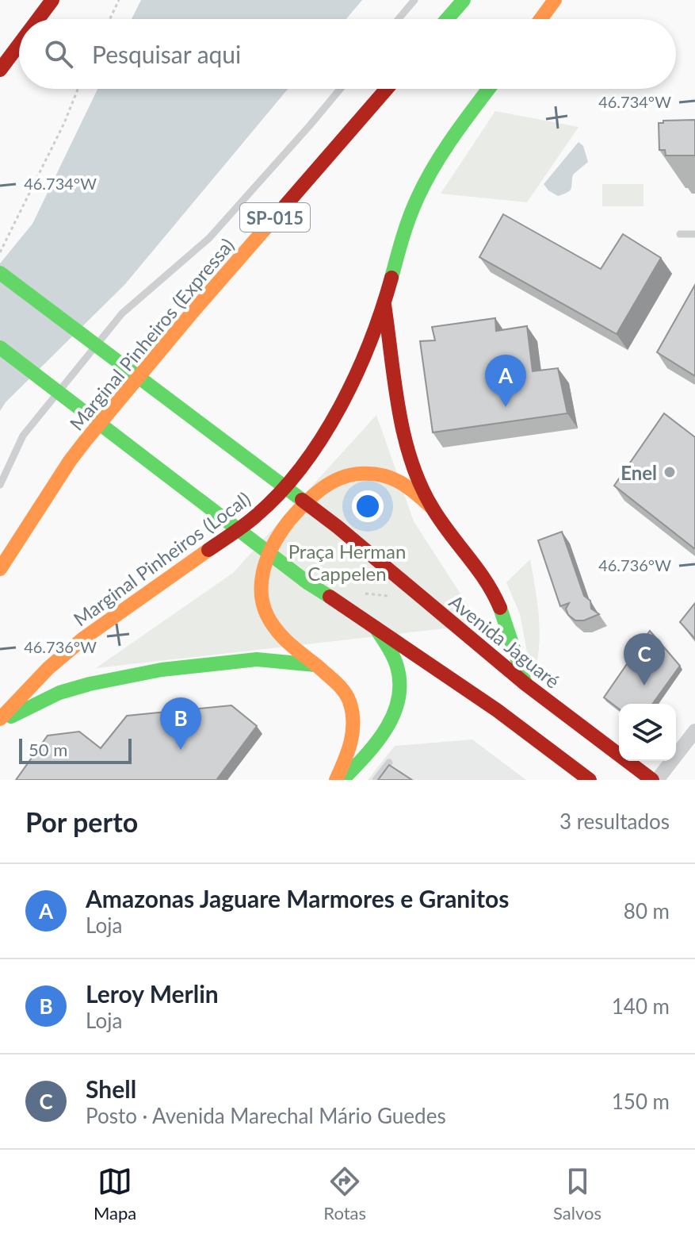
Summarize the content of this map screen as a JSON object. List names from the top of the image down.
{
  "streets": {
    "main road": [
      "SP-015",
      "Marginal Pinheiros (Expressa)",
      "Marginal Pinheiros (Local)",
      "Avenida Jaguaré"
    ]
  },
  "parks": ["Praça Herman Cappelen"],
  "places": ["Enel"],
  "scale_bar": "50 m",
  "page": {
    "search": "Pesquisar aqui",
    "pins": ["A", "C", "B"],
    "scale": "50 m",
    "heading": ["Por perto", "3 resultados"],
    "list": [
      {
        "mark": "A",
        "name": "Amazonas Jaguare Marmores e Granitos",
        "note": "Loja",
        "value": "80 m"
      },
      {
        "mark": "B",
        "name": "Leroy Merlin",
        "note": "Loja",
        "value": "140 m"
      },
      {
        "mark": "C",
        "name": "Shell",
        "note": "Posto · Avenida Marechal Mário Guedes",
        "value": "150 m"
      }
    ],
    "nav": ["Mapa", "Rotas", "Salvos"]
  },
  "coordinates": ["46.734°W", "46.736°W"]
}
